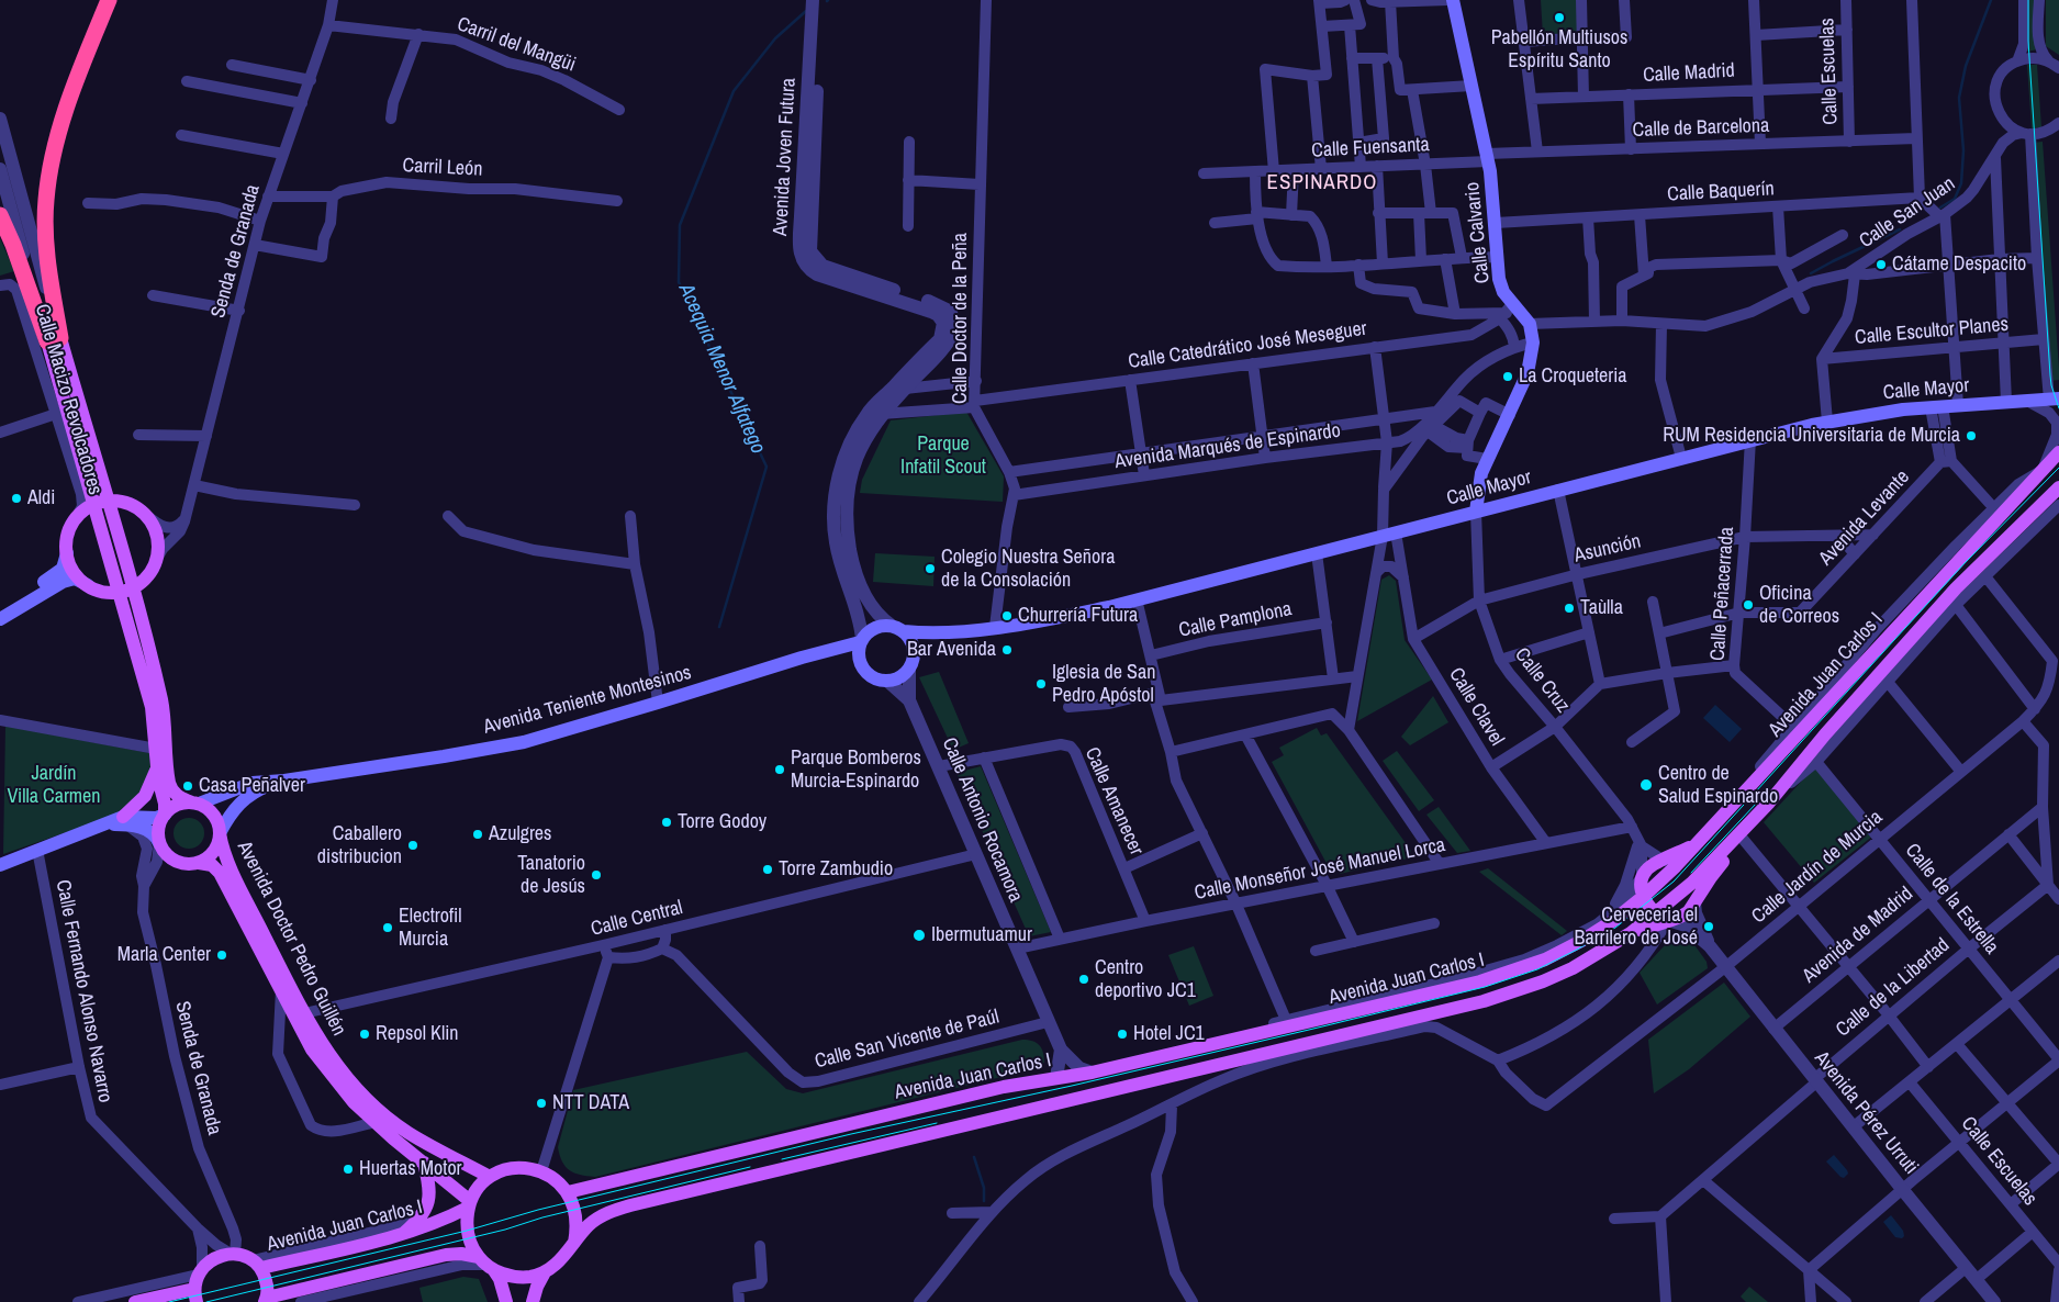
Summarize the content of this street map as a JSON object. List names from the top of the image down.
{
  "streets": {
    "main road": [
      "Calle Calvario",
      "Calle Mayor",
      "Avenida Juan Carlos I",
      "Avenida Teniente Montesinos",
      "Avenida Doctor Pedro Guillén"
    ],
    "street": [
      "Carril del Mangüi",
      "Calle Escuelas",
      "Calle Madrid",
      "Calle de Barcelona",
      "Calle Fuensanta",
      "Avenida Joven Futura",
      "Carril León",
      "Calle Baquerín",
      "Calle San Juan",
      "Senda de Granada",
      "Calle Doctor de la Peña",
      "Calle Escultor Planes",
      "Calle Catedrático José Meseguer",
      "Calle Macizo Revolcadores",
      "Avenida Marqués de Espinardo",
      "Avenida Levante",
      "Asunción",
      "Calle Peñacerrada",
      "Calle Pamplona",
      "Calle Cruz",
      "Calle Clavel",
      "Calle Amanecer",
      "Calle Antonio Rocamora",
      "Calle Jardín de Murcia",
      "Calle Monseñor José Manuel Lorca",
      "Calle de la Estrella",
      "Calle Central",
      "Avenida de Madrid",
      "Calle de la Libertad",
      "Calle Fernando Alonso Navarro",
      "Calle San Vicente de Paúl",
      "Avenida Pérez Urruti"
    ]
  },
  "crossings": [
    ["Carril del Mangüi", "Senda de Granada"],
    ["Calle Escuelas", "Calle Madrid"],
    ["Calle Escuelas", "Calle de Barcelona"],
    ["Calle de Barcelona", "Calle Fuensanta"],
    ["Calle de Barcelona", "Calle Calvario"],
    ["Calle Fuensanta", "Calle Calvario"],
    ["Avenida Joven Futura", "Calle Catedrático José Meseguer"],
    ["Avenida Joven Futura", "Calle Mayor"],
    ["Avenida Joven Futura", "Avenida Teniente Montesinos"],
    ["Avenida Joven Futura", "Calle Antonio Rocamora"],
    ["Carril León", "Senda de Granada"],
    ["Calle Baquerín", "Calle Calvario"],
    ["Calle San Juan", "Calle Calvario"],
    ["Calle San Juan", "Calle Escultor Planes"],
    ["Calle Calvario", "Calle Catedrático José Meseguer"],
    ["Calle Calvario", "Calle Mayor"],
    ["Calle Calvario", "Avenida Marqués de Espinardo"],
    ["Calle Calvario", "Calle Cruz"],
    ["Senda de Granada", "Avenida Juan Carlos I"],
    ["Senda de Granada", "Calle Fernando Alonso Navarro"],
    ["Calle Doctor de la Peña", "Calle Catedrático José Meseguer"],
    ["Calle Doctor de la Peña", "Calle Mayor"],
    ["Calle Doctor de la Peña", "Avenida Marqués de Espinardo"],
    ["Calle Mayor", "Calle Peñacerrada"],
    ["Calle Mayor", "Calle Cruz"],
    ["Calle Mayor", "Avenida Teniente Montesinos"],
    ["Calle Mayor", "Calle Clavel"],
    ["Calle Mayor", "Calle Antonio Rocamora"],
    ["Avenida Levante", "Asunción"],
    ["Avenida Levante", "Calle Peñacerrada"],
    ["Asunción", "Calle Peñacerrada"],
    ["Asunción", "Calle Cruz"],
    ["Asunción", "Calle Clavel"],
    ["Avenida Juan Carlos I", "Calle Antonio Rocamora"],
    ["Avenida Juan Carlos I", "Avenida Doctor Pedro Guillén"],
    ["Avenida Juan Carlos I", "Calle Fernando Alonso Navarro"],
    ["Calle Cruz", "Calle Monseñor José Manuel Lorca"],
    ["Avenida Teniente Montesinos", "Calle Antonio Rocamora"],
    ["Avenida Teniente Montesinos", "Avenida Doctor Pedro Guillén"],
    ["Calle Clavel", "Calle Monseñor José Manuel Lorca"],
    ["Calle Amanecer", "Calle Monseñor José Manuel Lorca"],
    ["Calle Antonio Rocamora", "Calle Monseñor José Manuel Lorca"],
    ["Calle Antonio Rocamora", "Calle Central"],
    ["Calle Antonio Rocamora", "Calle San Vicente de Paúl"],
    ["Calle Jardín de Murcia", "Calle de la Estrella"],
    ["Calle Jardín de Murcia", "Avenida Pérez Urruti"],
    ["Calle de la Estrella", "Avenida de Madrid"],
    ["Calle de la Estrella", "Calle de la Libertad"],
    ["Calle Central", "Avenida Doctor Pedro Guillén"],
    ["Avenida de Madrid", "Avenida Pérez Urruti"],
    ["Calle de la Libertad", "Avenida Pérez Urruti"]
  ],
  "districts": ["ESPINARDO"],
  "water": ["Acequia Menor Alfatego"],
  "parks": ["Parque Infatil Scout", "Jardín Villa Carmen"],
  "places": [
    "Pabellón Multiusos Espíritu Santo",
    "Cátame Despacito",
    "La Croqueteria",
    "RUM Residencia Universitaria de Murcia",
    "Aldi",
    "Colegio Nuestra Señora de la Consolación",
    "Oficina de Correos",
    "Taùlla",
    "Churrería Futura",
    "Bar Avenida",
    "Iglesia de San Pedro Apóstol",
    "Parque Bomberos Murcia-Espinardo",
    "Centro de Salud Espinardo",
    "Casa Peñalver",
    "Torre Godoy",
    "Azulgres",
    "Caballero distribucion",
    "Torre Zambudio",
    "Tanatorio de Jesús",
    "Cerveceria el Barrilero de José",
    "Electrofil Murcia",
    "Ibermutuamur",
    "Marla Center",
    "Centro deportivo JC1",
    "Repsol Klin",
    "Hotel JC1",
    "NTT DATA",
    "Huertas Motor"
  ]
}
